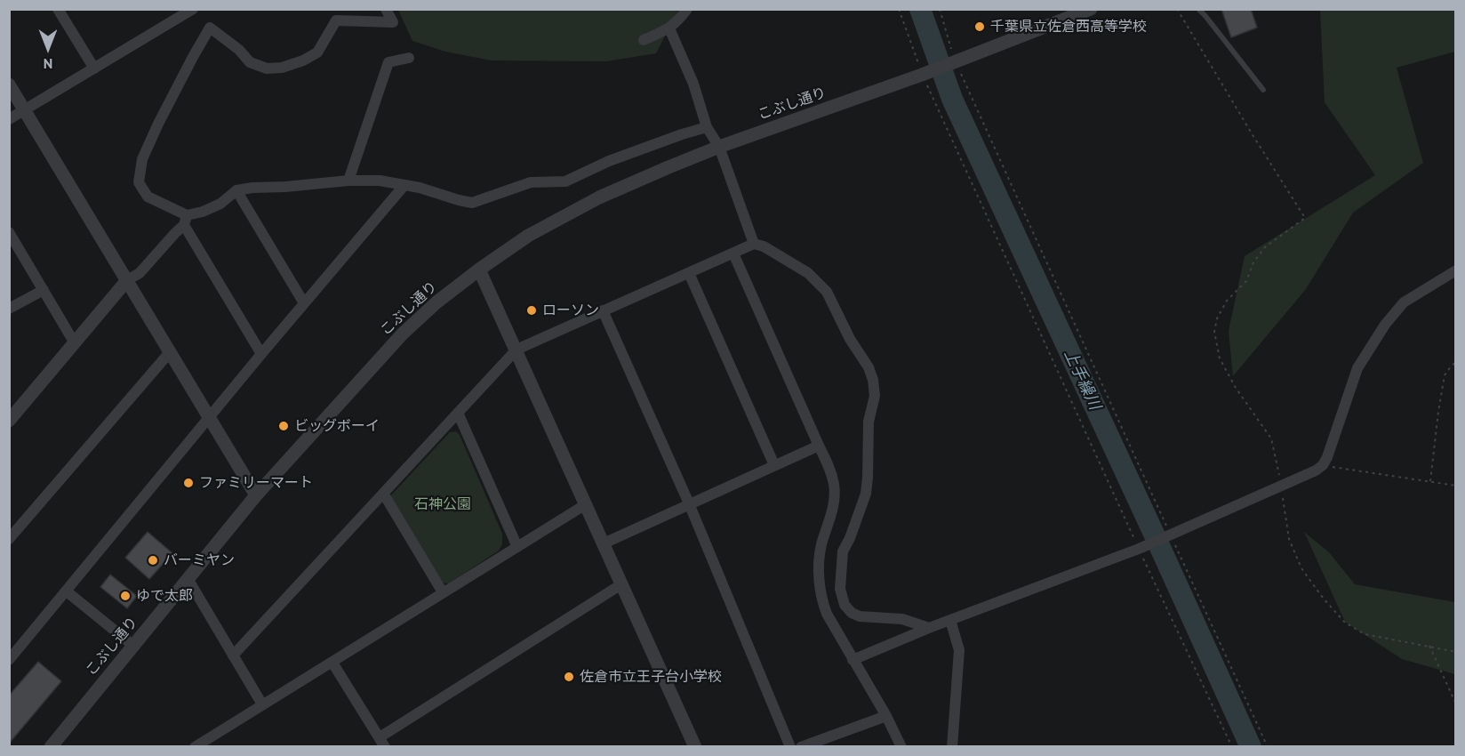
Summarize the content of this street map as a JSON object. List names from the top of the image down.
{
  "streets": {
    "street": ["こぶし通り"]
  },
  "water": ["上手繰川"],
  "parks": ["石神公園"],
  "places": [
    "千葉県立佐倉西高等学校",
    "ローソン",
    "ビッグボーイ",
    "ファミリーマート",
    "バーミヤン",
    "ゆで太郎",
    "佐倉市立王子台小学校"
  ],
  "north": "bottom"
}
